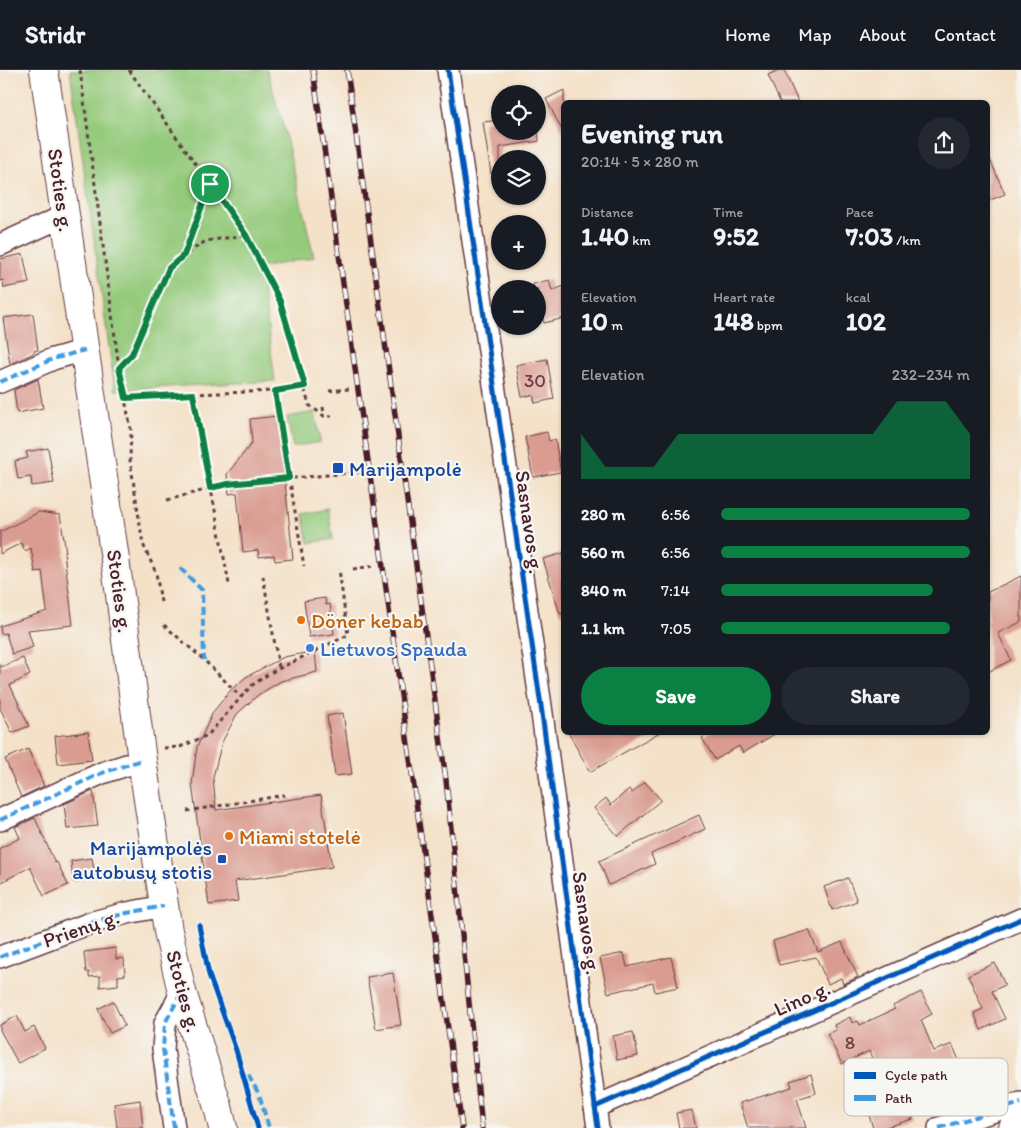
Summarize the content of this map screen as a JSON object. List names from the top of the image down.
{
  "streets": {
    "main road": ["Stoties g."],
    "street": ["Sasnavos g.", "Prienų g.", "Lino g."]
  },
  "crossings": [
    ["Stoties g.", "Prienų g."],
    ["Sasnavos g.", "Lino g."]
  ],
  "places": {
    "transit": ["Marijampolė", "Marijampolės autobusų stotis"],
    "other": ["Döner kebab", "Lietuvos Spauda", "Miami stotelė"]
  },
  "house_numbers": ["30", "8"],
  "legend": ["Cycle path", "Path"],
  "page": {
    "header": "Stridr",
    "nav": [
      "Home",
      "Map",
      "About",
      "Contact"
    ],
    "map_buttons": ["+", "−"],
    "heading": ["Evening run", "20:14 · 5 × 280 m"],
    "stats": [
      ["Distance", "1.40 km"],
      ["Time", "9:52"],
      ["Pace", "7:03 /km"],
      ["Elevation", "10 m"],
      ["Heart rate", "148 bpm"],
      ["kcal", "102"]
    ],
    "chart": ["Elevation", "232–234 m"],
    "list": [
      {
        "name": "280 m",
        "note": "6:56"
      },
      {
        "name": "560 m",
        "note": "6:56"
      },
      {
        "name": "840 m",
        "note": "7:14"
      },
      {
        "name": "1.1 km",
        "note": "7:05"
      }
    ],
    "buttons": ["Save", "Share"]
  }
}
